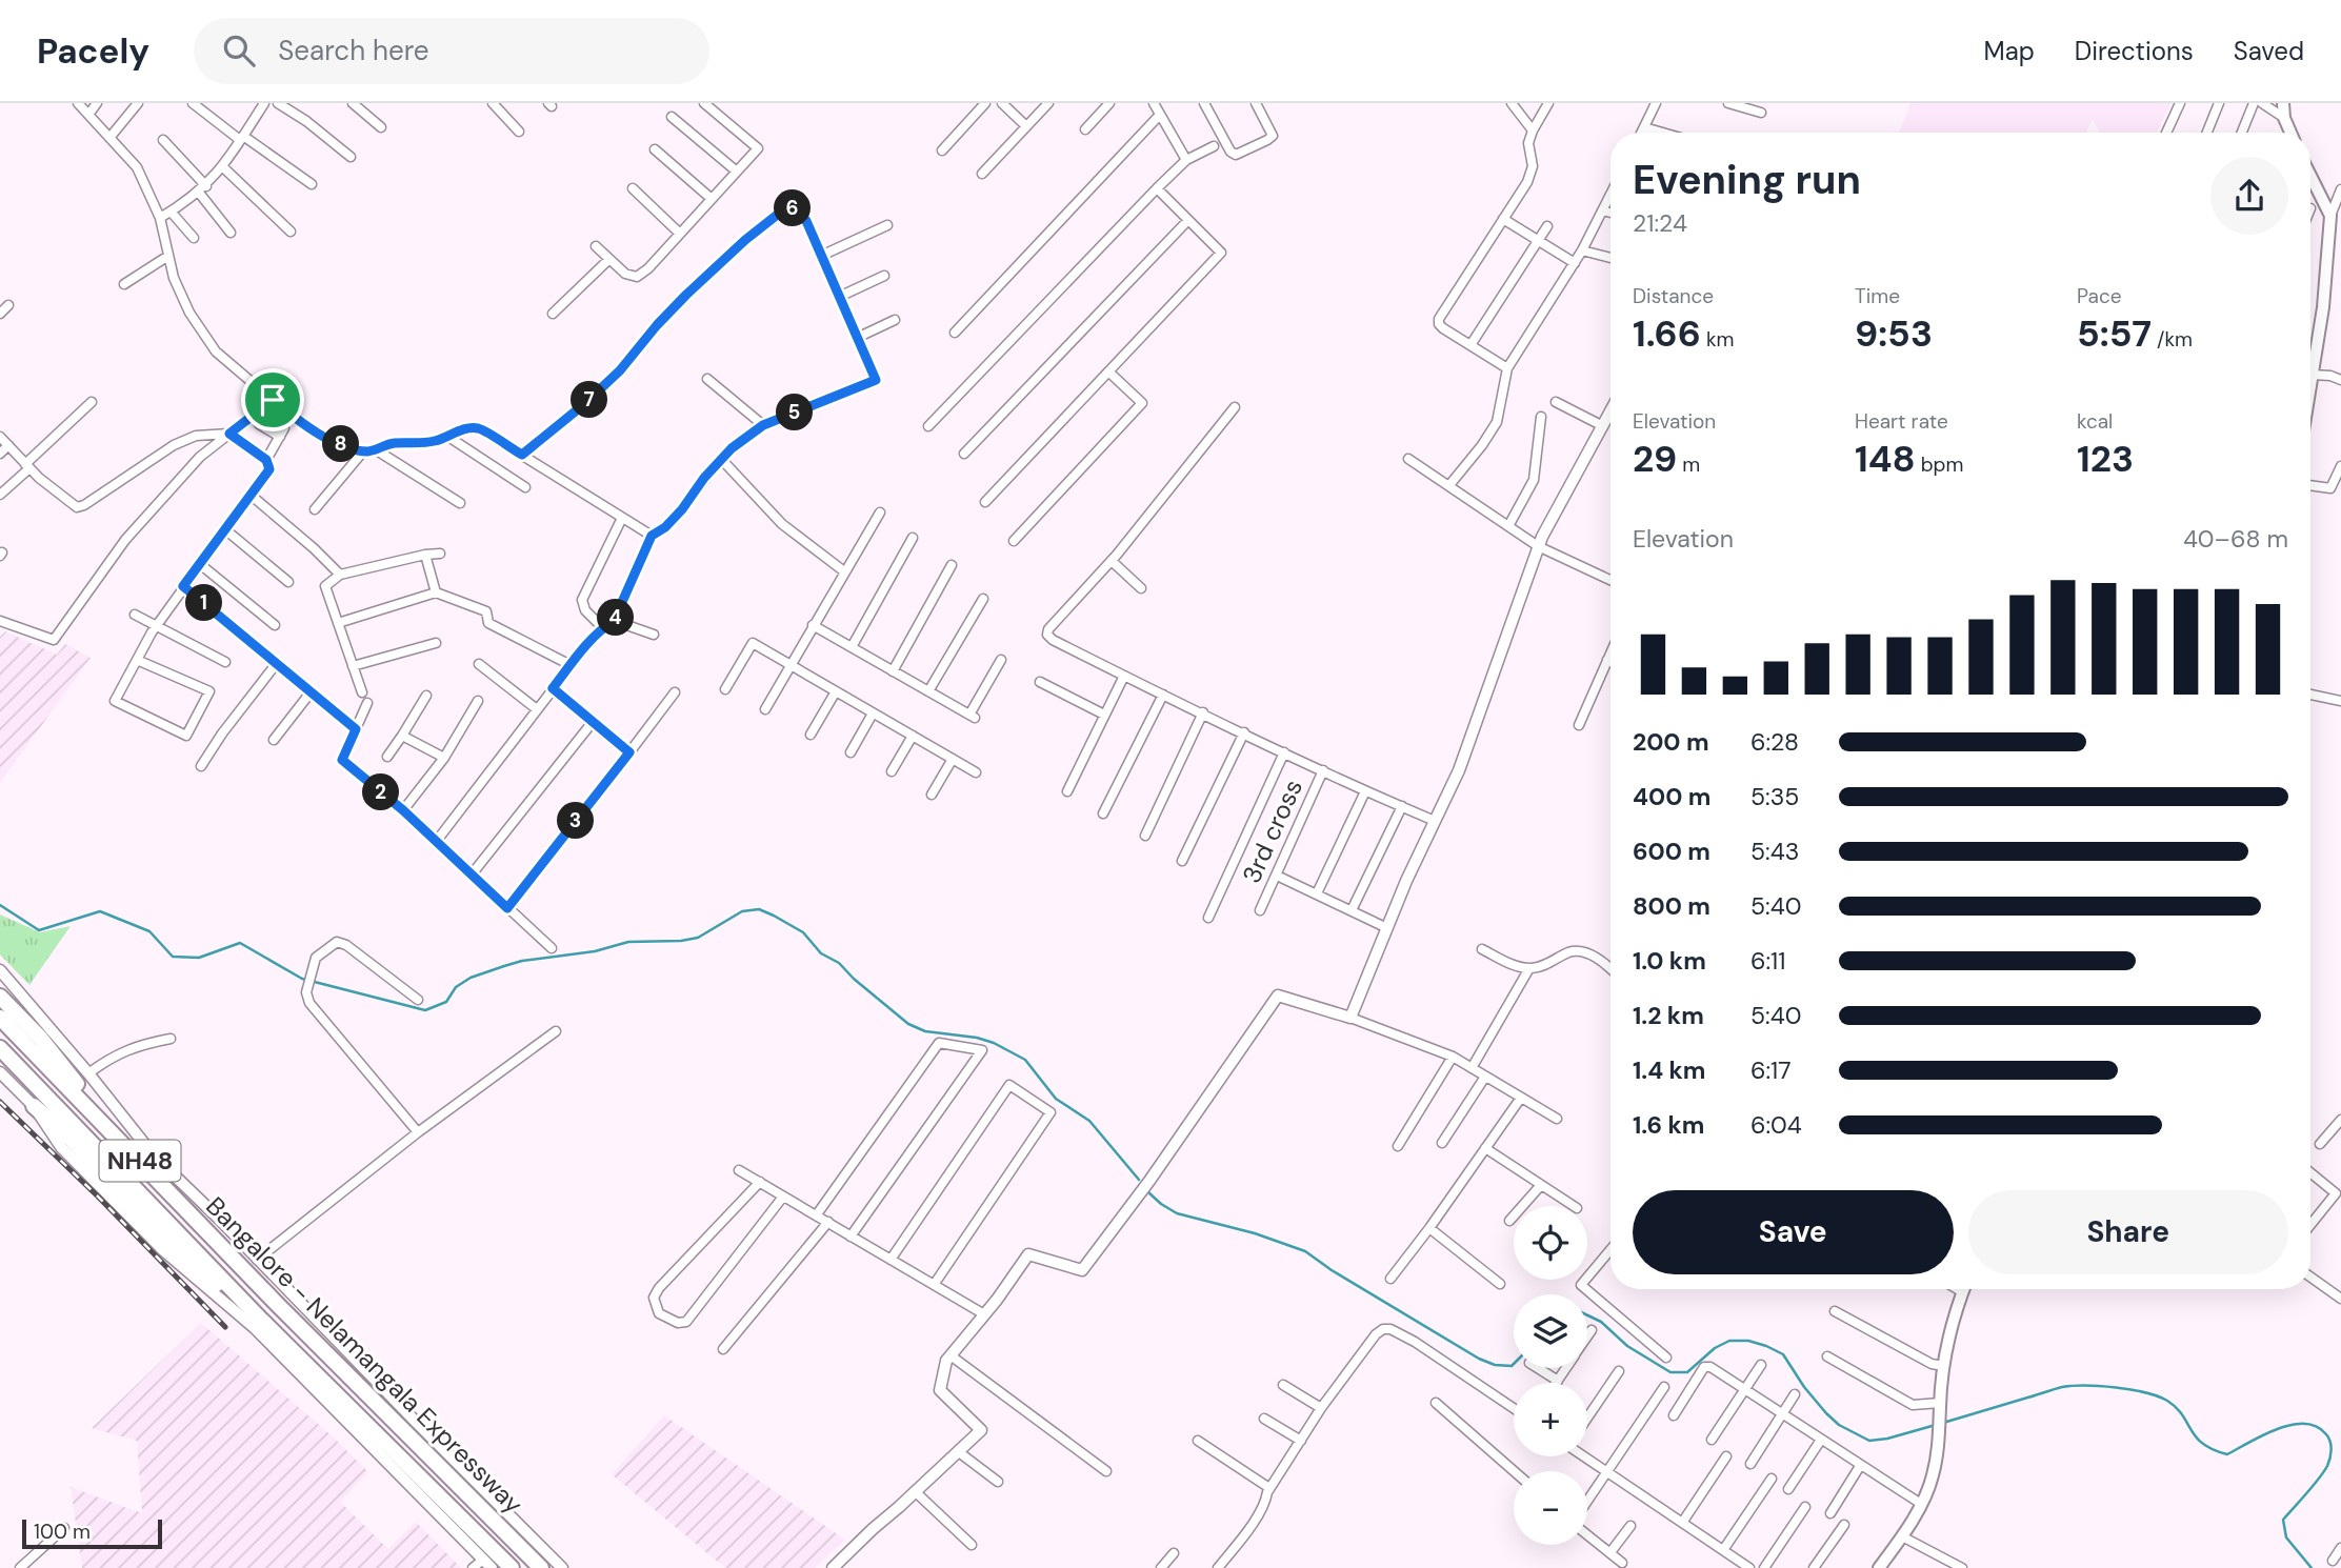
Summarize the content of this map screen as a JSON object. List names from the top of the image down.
{
  "streets": {
    "highway": ["NH48", "Bangalore - Nelamangala Expressway"],
    "street": ["3rd cross"]
  },
  "scale_bar": "100 m",
  "page": {
    "header": "Pacely",
    "search": "Search here",
    "nav": ["Map", "Directions", "Saved"],
    "heading": ["Evening run", "21:24"],
    "pins": [
      "6",
      "7",
      "5",
      "8",
      "1",
      "4",
      "2",
      "3"
    ],
    "stats": [
      ["Distance", "1.66 km"],
      ["Time", "9:53"],
      ["Pace", "5:57 /km"],
      ["Elevation", "29 m"],
      ["Heart rate", "148 bpm"],
      ["kcal", "123"]
    ],
    "chart": ["Elevation", "40–68 m"],
    "list": [
      {
        "name": "200 m",
        "note": "6:28"
      },
      {
        "name": "400 m",
        "note": "5:35"
      },
      {
        "name": "600 m",
        "note": "5:43"
      },
      {
        "name": "800 m",
        "note": "5:40"
      },
      {
        "name": "1.0 km",
        "note": "6:11"
      },
      {
        "name": "1.2 km",
        "note": "5:40"
      },
      {
        "name": "1.4 km",
        "note": "6:17"
      },
      {
        "name": "1.6 km",
        "note": "6:04"
      }
    ],
    "buttons": ["Save", "Share"],
    "map_buttons": ["+", "−"],
    "scale": "100 m"
  }
}
